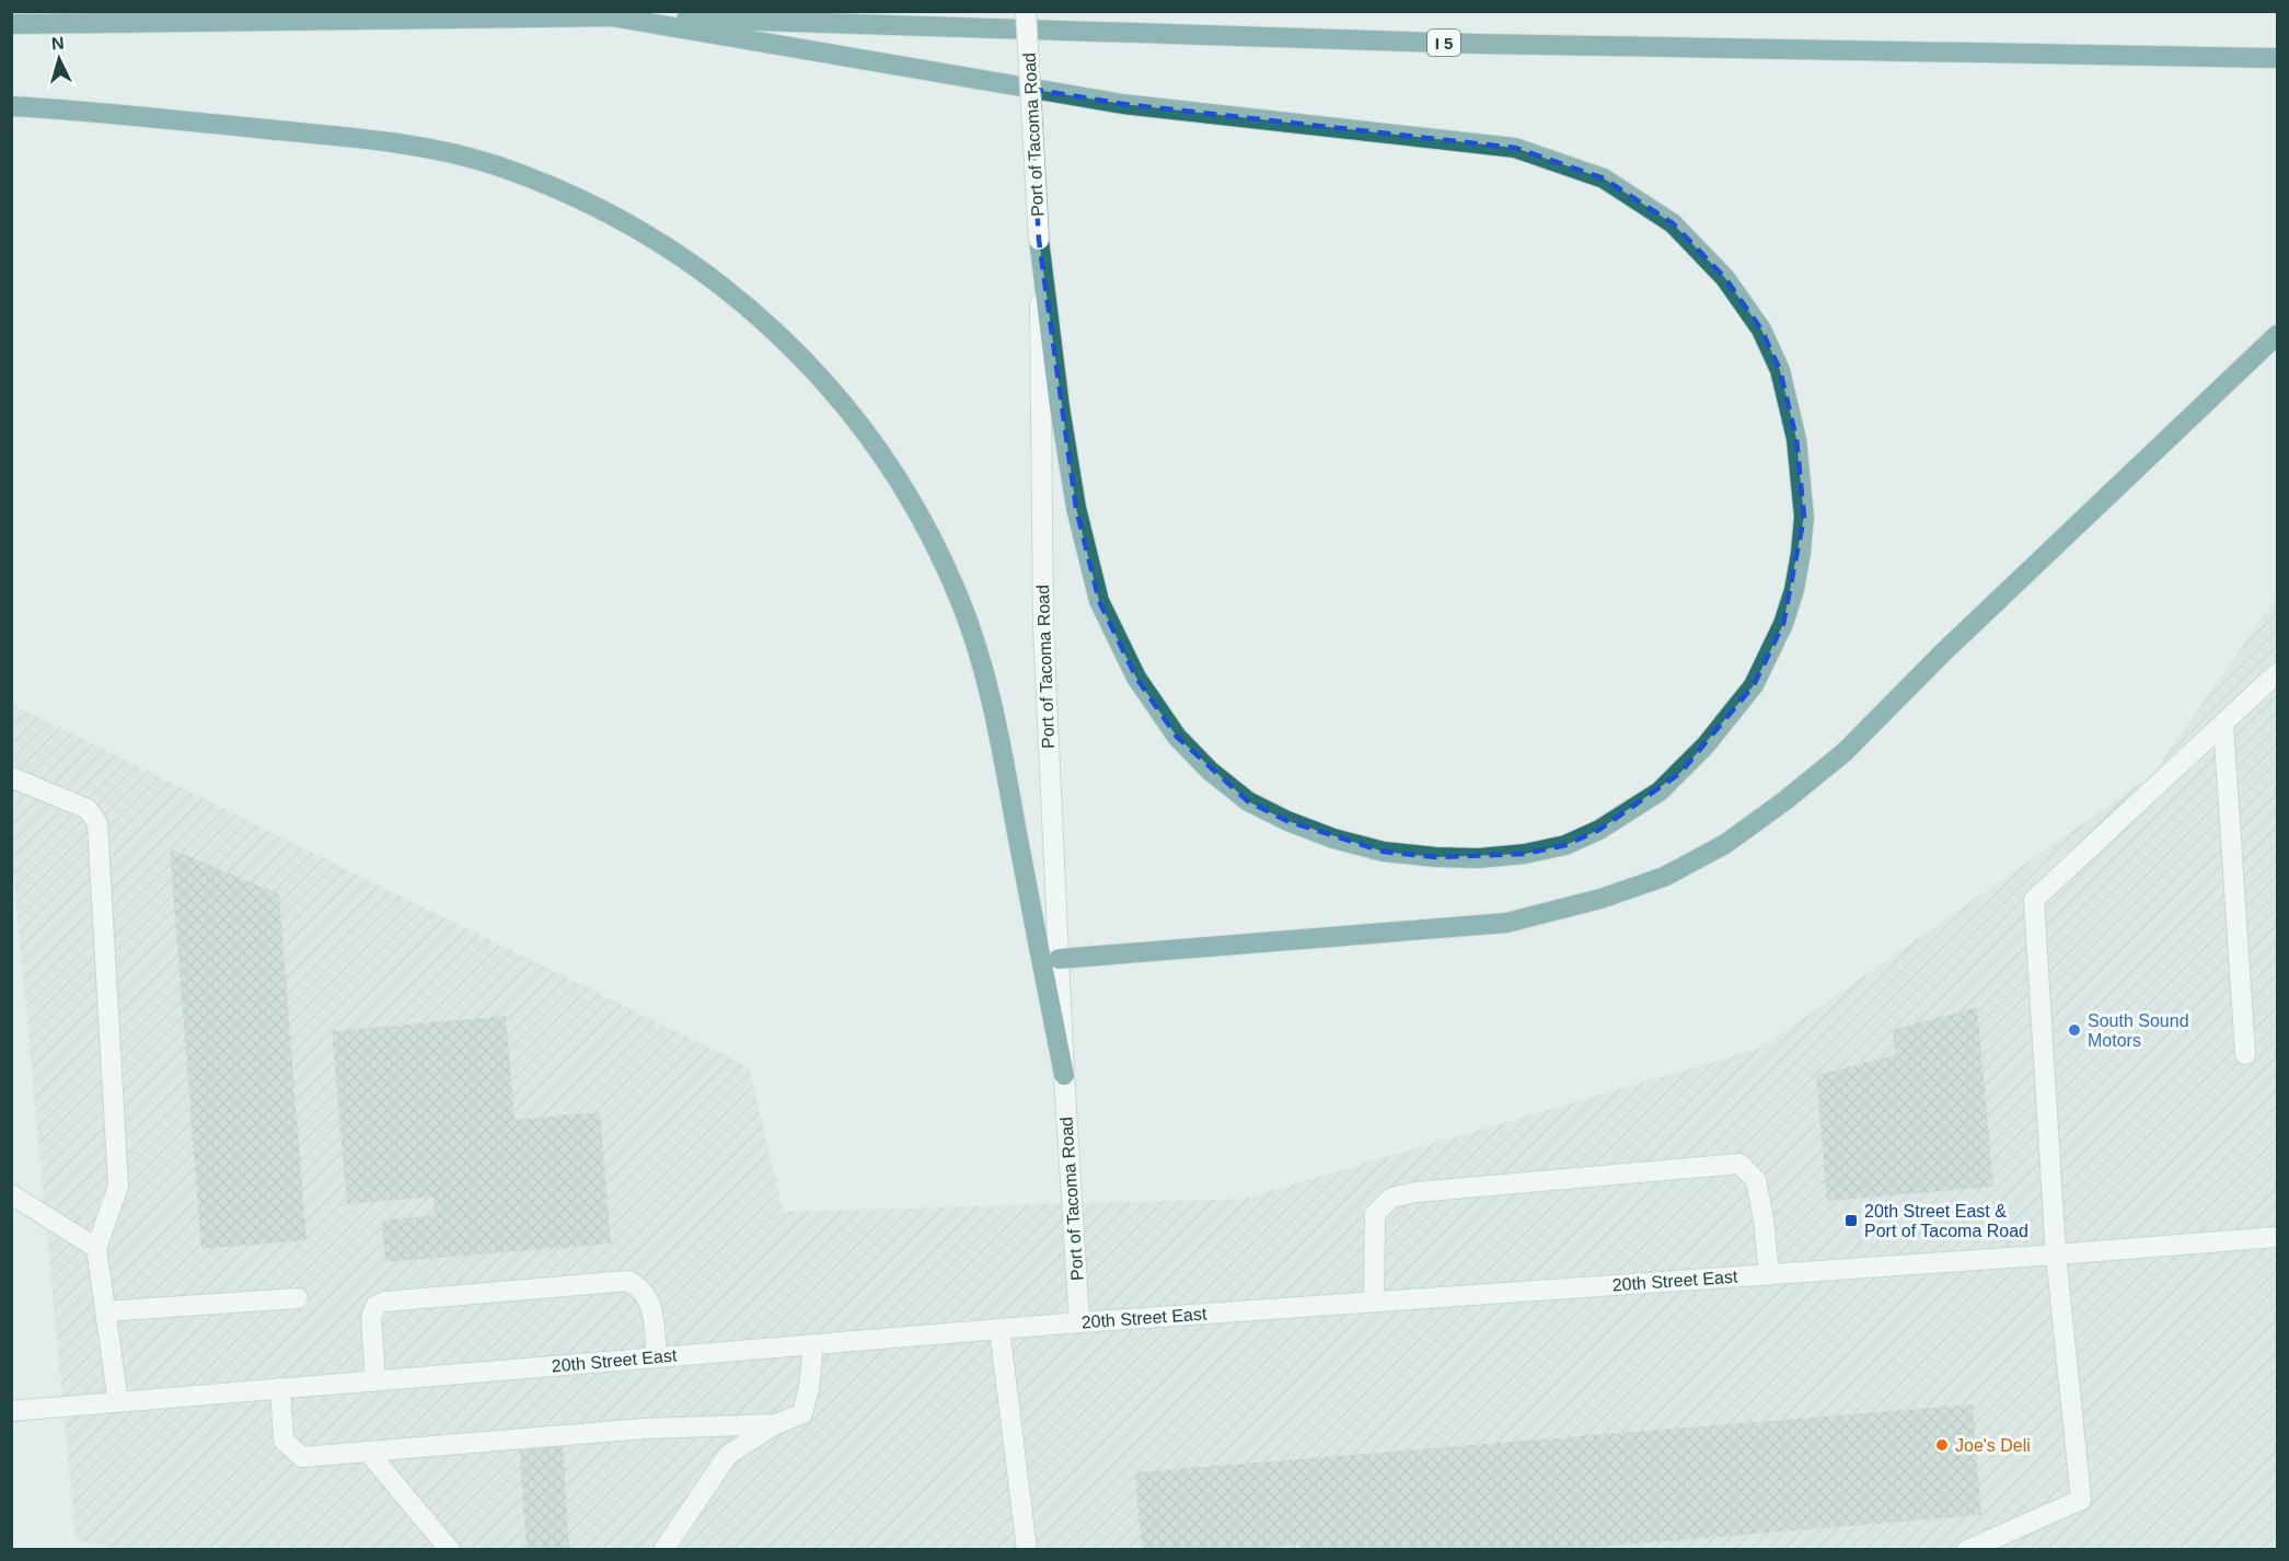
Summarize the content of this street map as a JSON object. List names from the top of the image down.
{
  "streets": {
    "highway": ["I 5"],
    "main road": ["Port of Tacoma Road", "20th Street East"]
  },
  "crossings": [
    ["Port of Tacoma Road", "20th Street East"]
  ],
  "places": {
    "other": ["South Sound Motors", "Joe's Deli"],
    "transit": ["20th Street East & Port of Tacoma Road"]
  },
  "north": "top"
}
